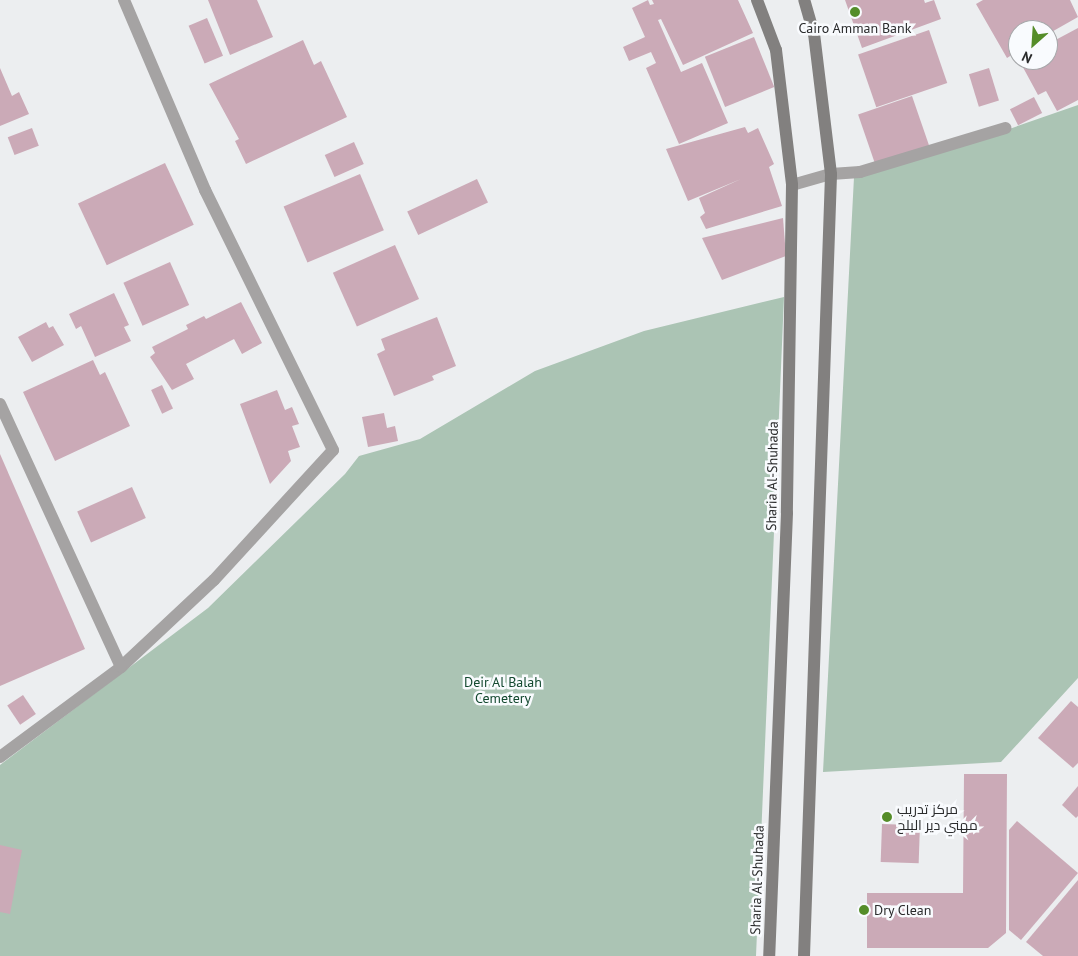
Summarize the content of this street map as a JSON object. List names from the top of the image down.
{
  "streets": {
    "main road": ["Sharia Al-Shuhada"]
  },
  "parks": ["Deir Al Balah Cemetery"],
  "places": ["Cairo Amman Bank", "مركز تدريب مهني دير البلح", "Dry Clean"],
  "north": "bottom left"
}
